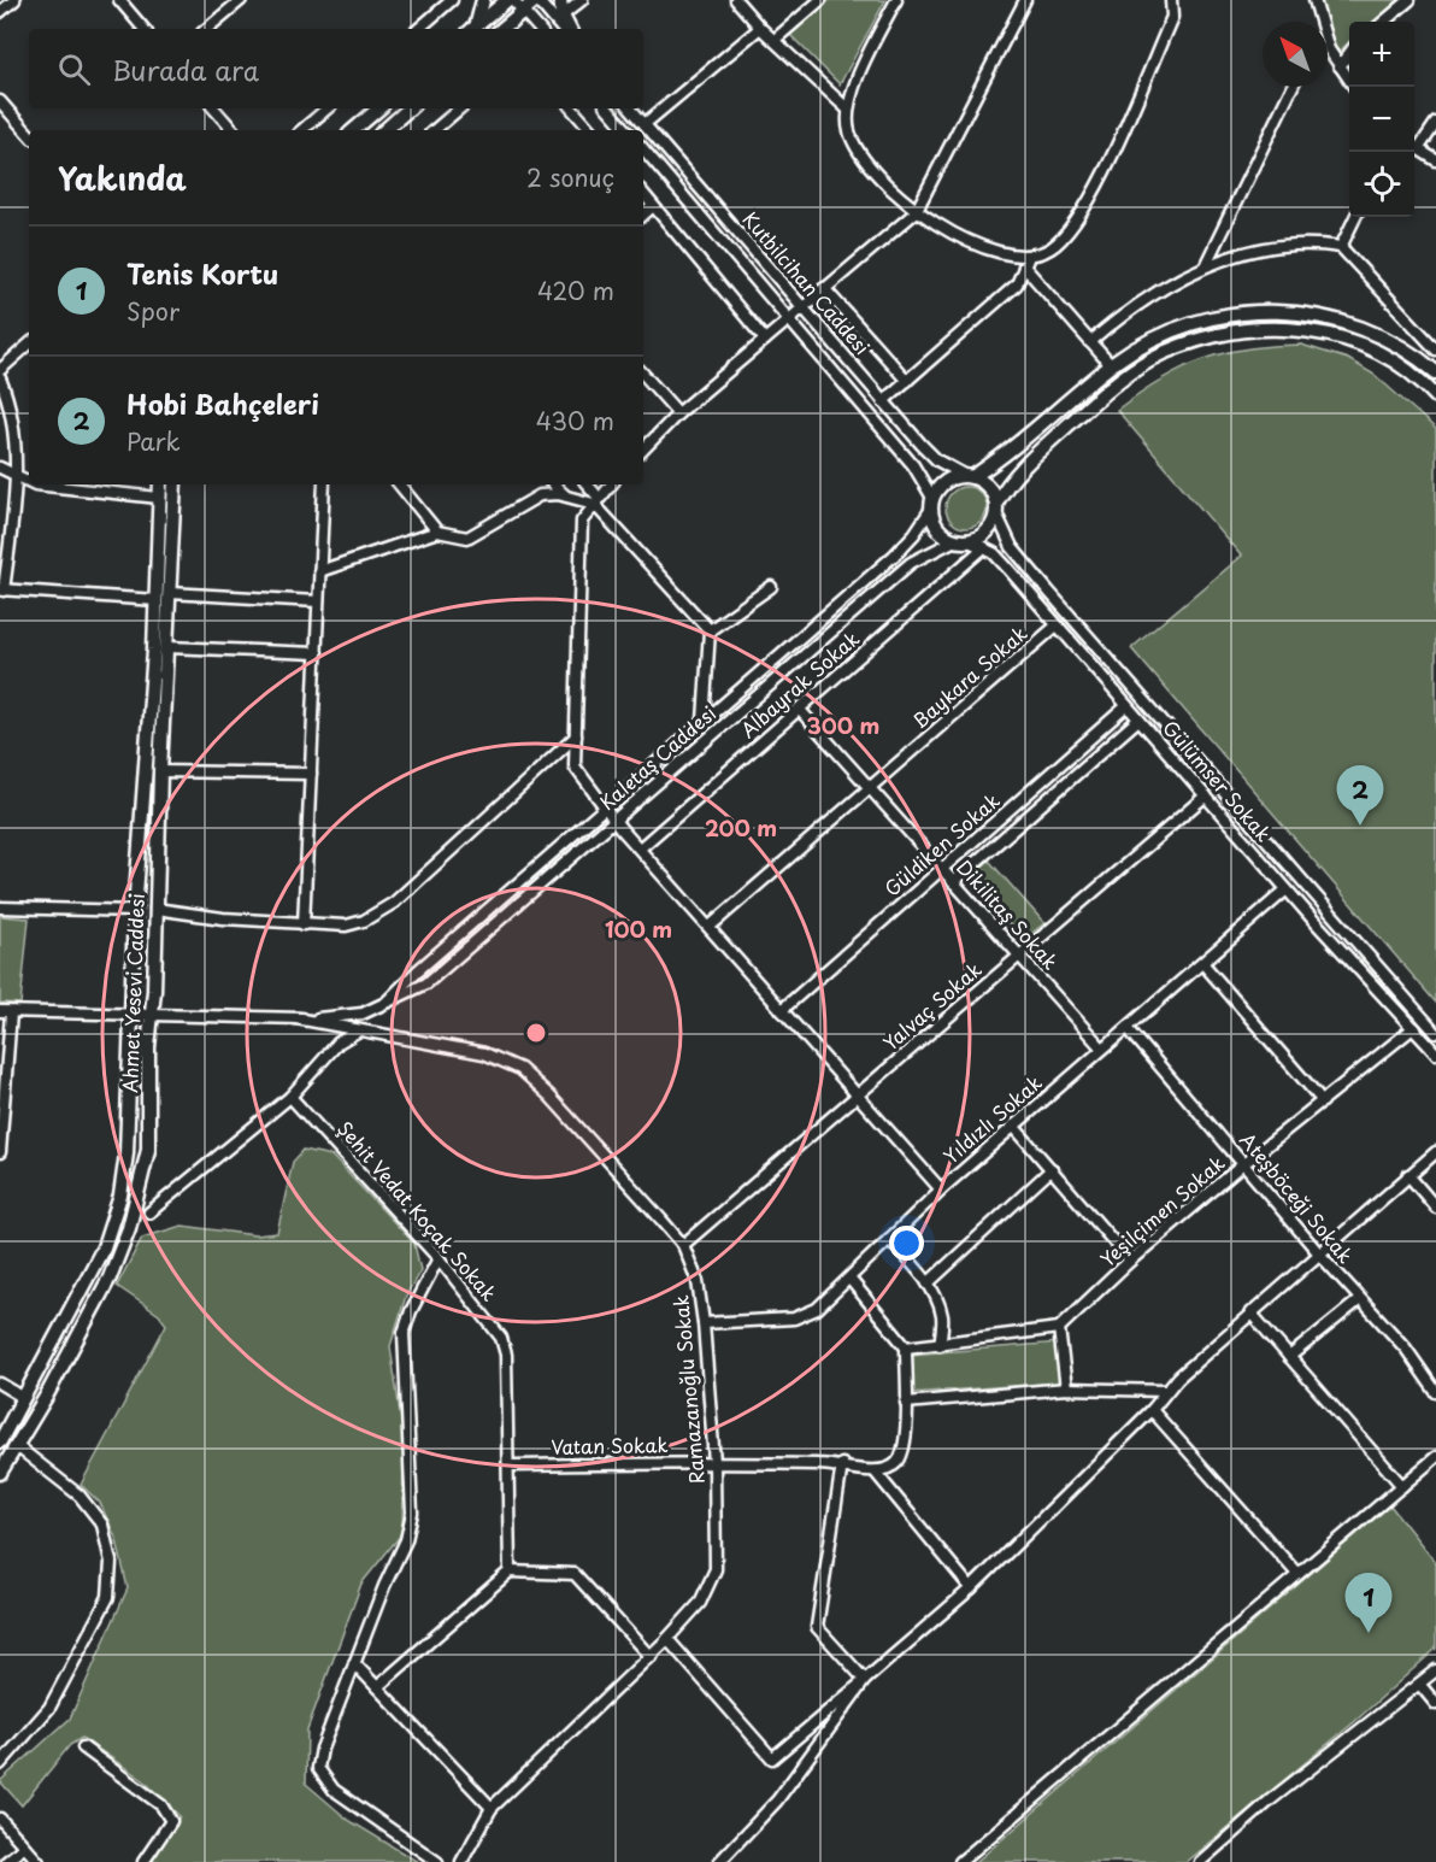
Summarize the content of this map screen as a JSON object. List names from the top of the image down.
{
  "streets": {
    "main road": ["Ahmet Yesevi Caddesi"],
    "street": [
      "Kutbilcihan Caddesi",
      "Baykara Sokak",
      "Albayrak Sokak",
      "Kaletaş Caddesi",
      "Gülümser Sokak",
      "Güldiken Sokak",
      "Dikilitaş Sokak",
      "Yalvaç Sokak",
      "Yıldızlı Sokak",
      "Ateşböceği Sokak",
      "Şehit Vedat Koçak Sokak",
      "Yeşilçimen Sokak",
      "Ramazanoğlu Sokak",
      "Vatan Sokak"
    ]
  },
  "crossings": [
    ["Kutbilcihan Caddesi", "Kaletaş Caddesi"],
    ["Kutbilcihan Caddesi", "Gülümser Sokak"],
    ["Baykara Sokak", "Gülümser Sokak"],
    ["Baykara Sokak", "Dikilitaş Sokak"],
    ["Albayrak Sokak", "Gülümser Sokak"],
    ["Albayrak Sokak", "Dikilitaş Sokak"],
    ["Kaletaş Caddesi", "Gülümser Sokak"],
    ["Kaletaş Caddesi", "Ahmet Yesevi Caddesi"],
    ["Kaletaş Caddesi", "Ramazanoğlu Sokak"],
    ["Gülümser Sokak", "Güldiken Sokak"],
    ["Gülümser Sokak", "Yalvaç Sokak"],
    ["Gülümser Sokak", "Yıldızlı Sokak"],
    ["Gülümser Sokak", "Yeşilçimen Sokak"],
    ["Güldiken Sokak", "Dikilitaş Sokak"],
    ["Dikilitaş Sokak", "Yalvaç Sokak"],
    ["Dikilitaş Sokak", "Yıldızlı Sokak"],
    ["Yalvaç Sokak", "Ramazanoğlu Sokak"],
    ["Yıldızlı Sokak", "Ateşböceği Sokak"],
    ["Yıldızlı Sokak", "Ramazanoğlu Sokak"],
    ["Ateşböceği Sokak", "Yeşilçimen Sokak"],
    ["Şehit Vedat Koçak Sokak", "Vatan Sokak"],
    ["Ramazanoğlu Sokak", "Vatan Sokak"]
  ],
  "north": "top left",
  "page": {
    "map_buttons": ["+", "−"],
    "search": "Burada ara",
    "heading": ["Yakında", "2 sonuç"],
    "list": [
      {
        "mark": "1",
        "name": "Tenis Kortu",
        "note": "Spor",
        "value": "420 m"
      },
      {
        "mark": "2",
        "name": "Hobi Bahçeleri",
        "note": "Park",
        "value": "430 m"
      }
    ],
    "pins": ["2", "1"]
  },
  "rings": ["300 m", "200 m", "100 m"]
}
